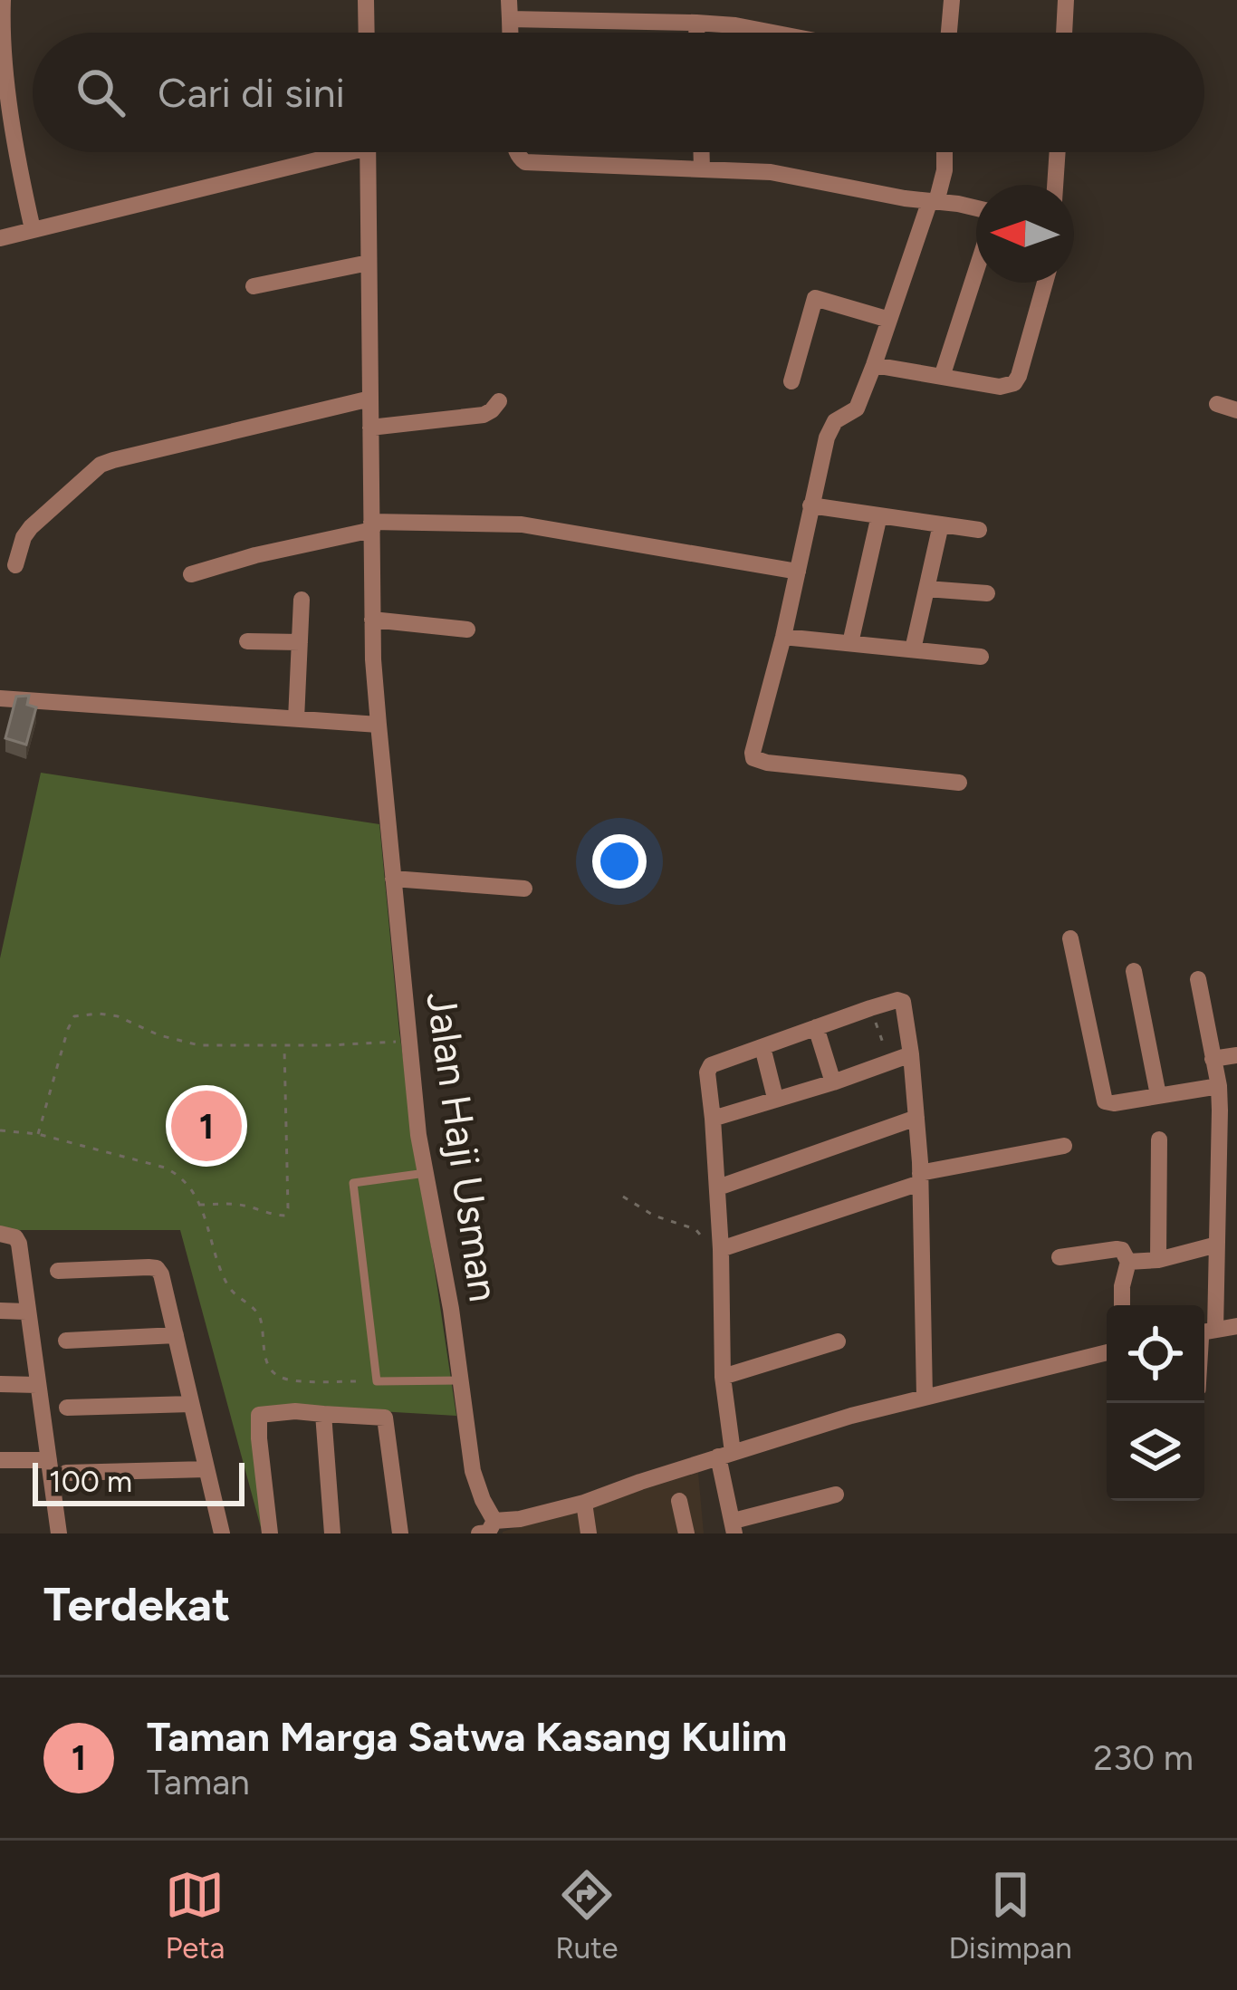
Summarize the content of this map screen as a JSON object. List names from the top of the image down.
{
  "streets": {
    "street": ["Jalan Haji Usman"]
  },
  "scale_bar": "100 m",
  "north": "left",
  "page": {
    "search": "Cari di sini",
    "pins": "1",
    "scale": "100 m",
    "heading": "Terdekat",
    "list": [
      {
        "mark": "1",
        "name": "Taman Marga Satwa Kasang Kulim",
        "note": "Taman",
        "value": "230 m"
      }
    ],
    "nav": ["Peta", "Rute", "Disimpan"]
  }
}
